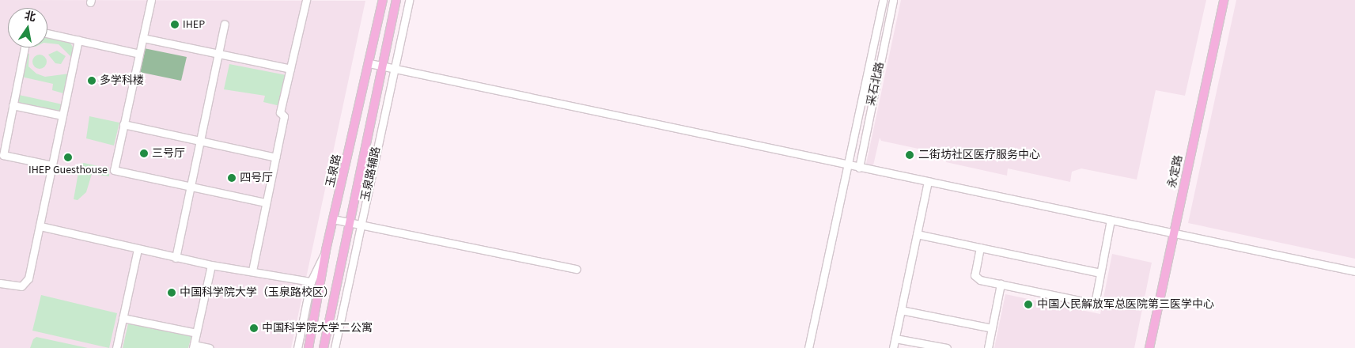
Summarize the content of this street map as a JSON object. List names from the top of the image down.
{
  "streets": {
    "main road": ["玉泉路", "永定路"],
    "street": ["采石北路", "玉泉路辅路"]
  },
  "places": [
    "IHEP",
    "多学科楼",
    "三号厅",
    "二街坊社区医疗服务中心",
    "IHEP Guesthouse",
    "四号厅",
    "中国科学院大学（玉泉路校区）",
    "中国人民解放军总医院第三医学中心",
    "中国科学院大学二公寓"
  ],
  "north": "top"
}
